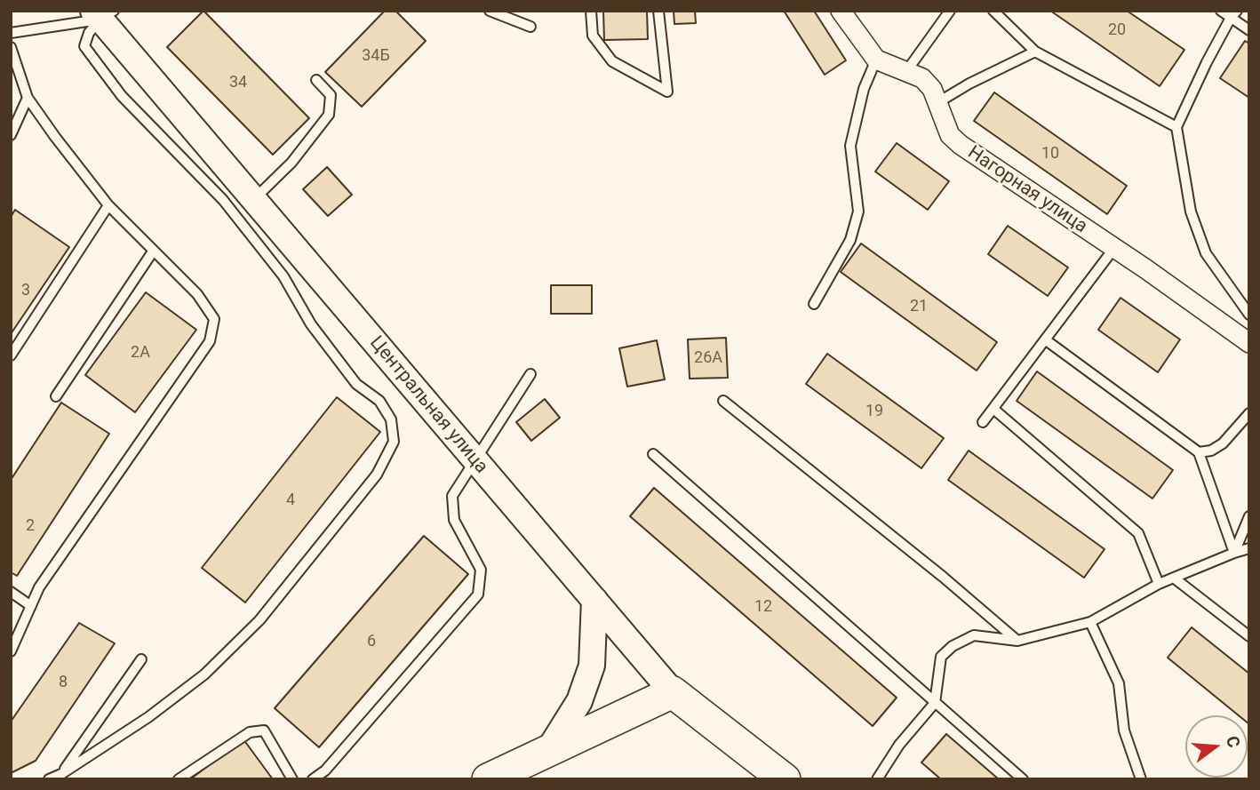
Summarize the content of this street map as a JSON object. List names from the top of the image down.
{
  "streets": {
    "main road": ["Центральная улица"],
    "street": ["Нагорная улица"]
  },
  "house_numbers": [
    "20",
    "34Б",
    "34",
    "10",
    "3",
    "21",
    "2А",
    "26А",
    "19",
    "4",
    "2",
    "12",
    "6",
    "8"
  ],
  "north": "right"
}
